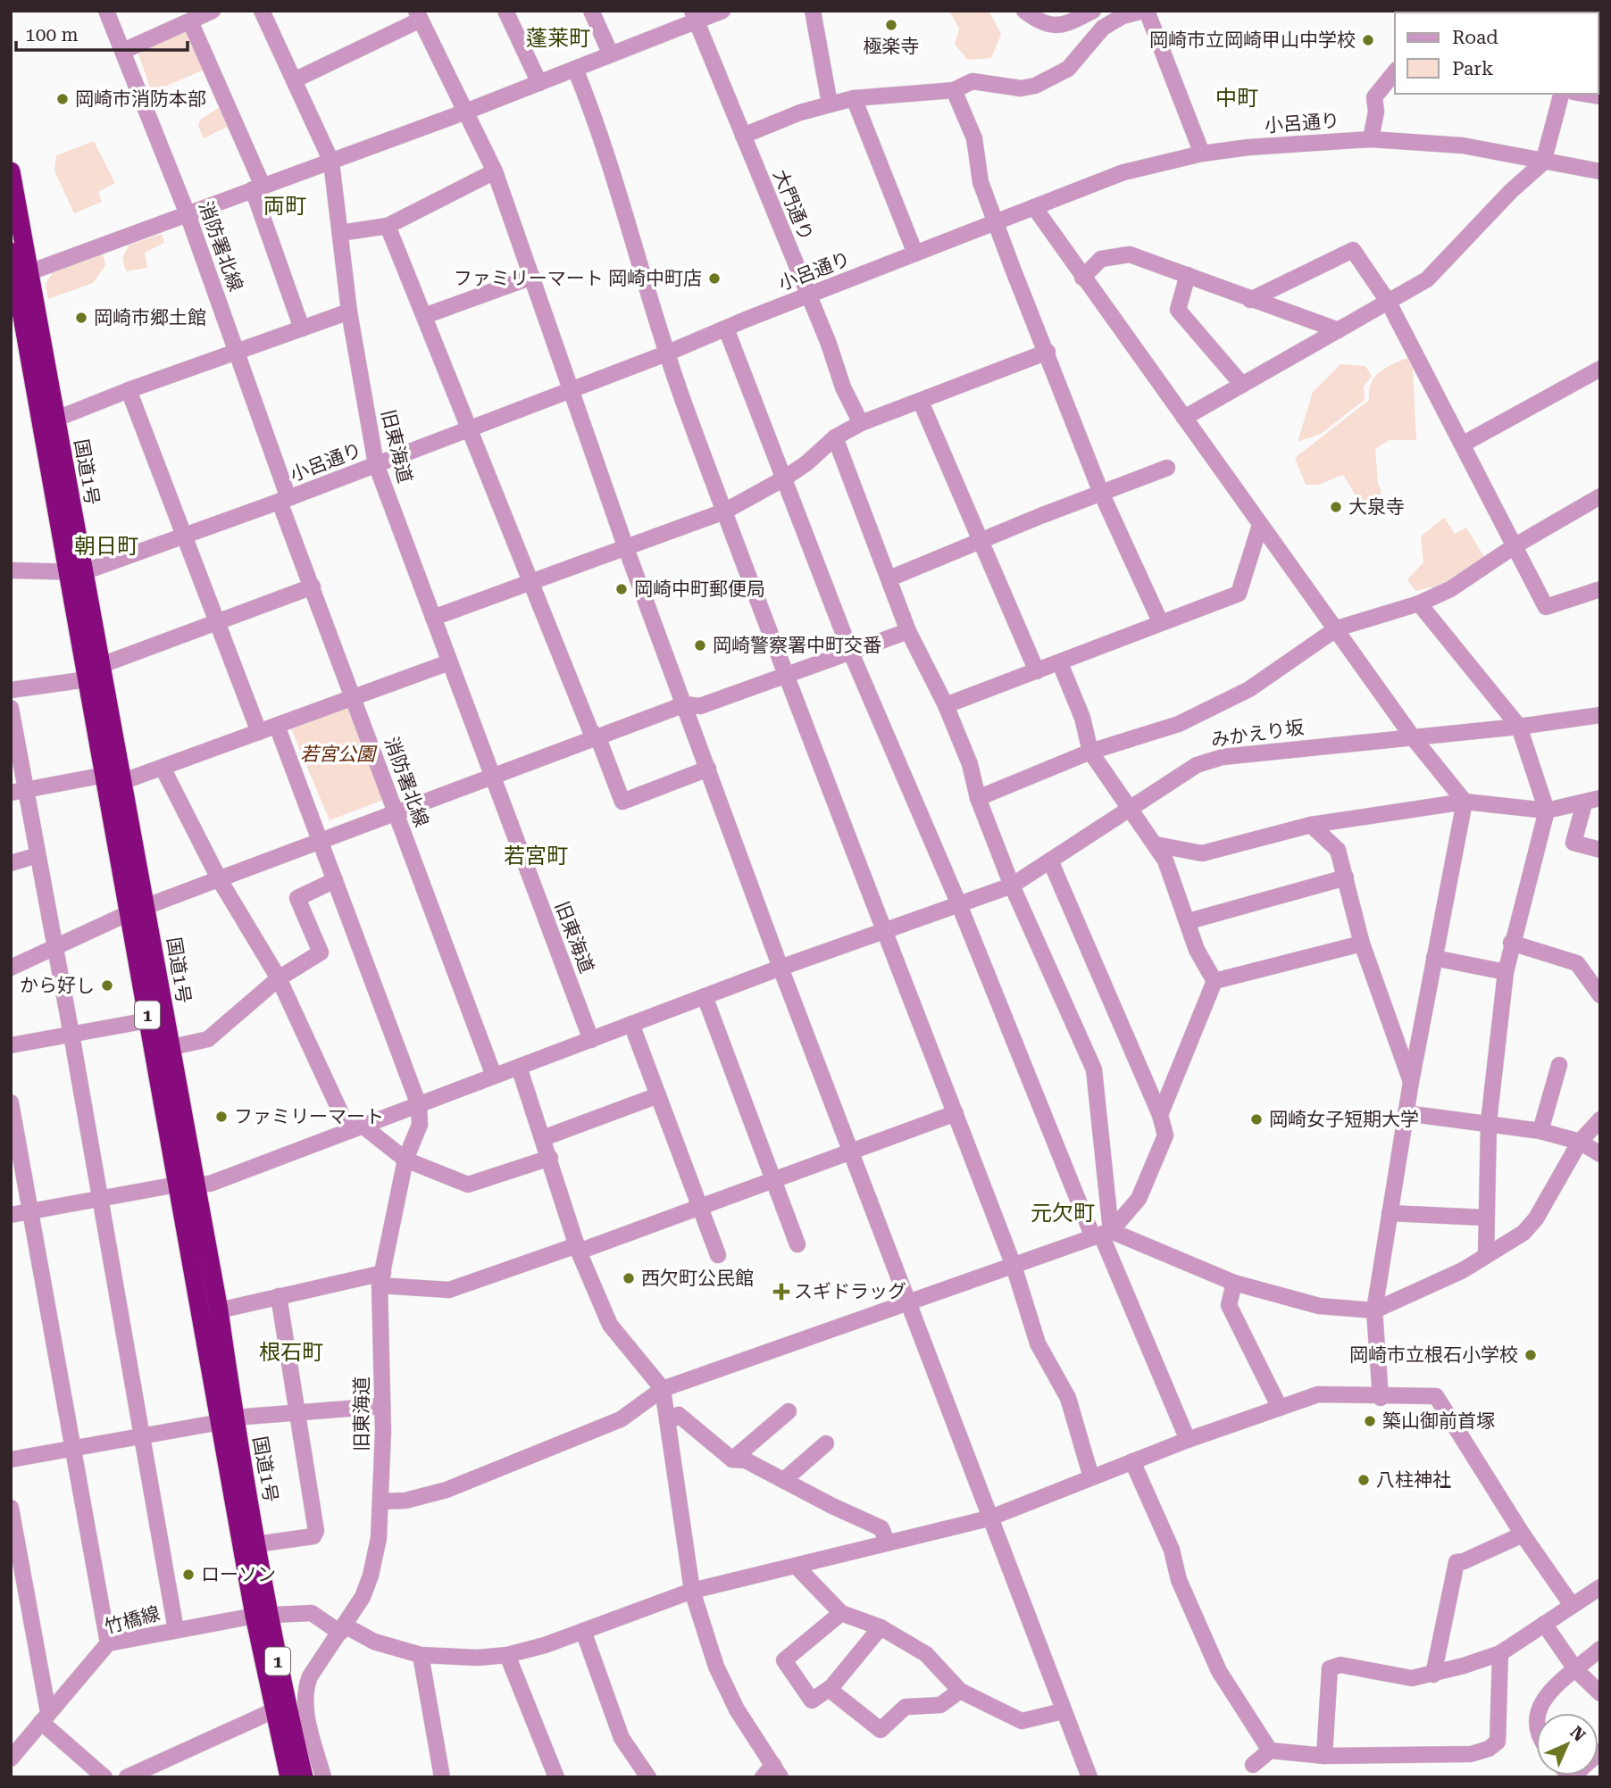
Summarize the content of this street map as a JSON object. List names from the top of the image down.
{
  "streets": {
    "highway": ["国道1号", "1"],
    "street": [
      "小呂通り",
      "大門通り",
      "消防署北線",
      "旧東海道",
      "みかえり坂",
      "竹橋線"
    ]
  },
  "crossings": [
    ["小呂通り", "大門通り"],
    ["小呂通り", "消防署北線"],
    ["小呂通り", "旧東海道"],
    ["小呂通り", "国道1号"],
    ["旧東海道", "みかえり坂"],
    ["旧東海道", "竹橋線"],
    ["国道1号", "竹橋線"]
  ],
  "districts": [
    "蓬莱町",
    "中町",
    "両町",
    "朝日町",
    "若宮町",
    "元欠町",
    "根石町"
  ],
  "parks": ["若宮公園"],
  "places": {
    "other": [
      "極楽寺",
      "岡崎市立岡崎甲山中学校",
      "岡崎市消防本部",
      "ファミリーマート 岡崎中町店",
      "岡崎市郷土館",
      "大泉寺",
      "岡崎中町郵便局",
      "岡崎警察署中町交番",
      "から好し",
      "ファミリーマート",
      "岡崎女子短期大学",
      "西欠町公民館",
      "岡崎市立根石小学校",
      "築山御前首塚",
      "八柱神社",
      "ローソン"
    ],
    "health": ["スギドラッグ"]
  },
  "legend": ["Road", "Park"],
  "scale_bar": "100 m",
  "north": "top right"
}
